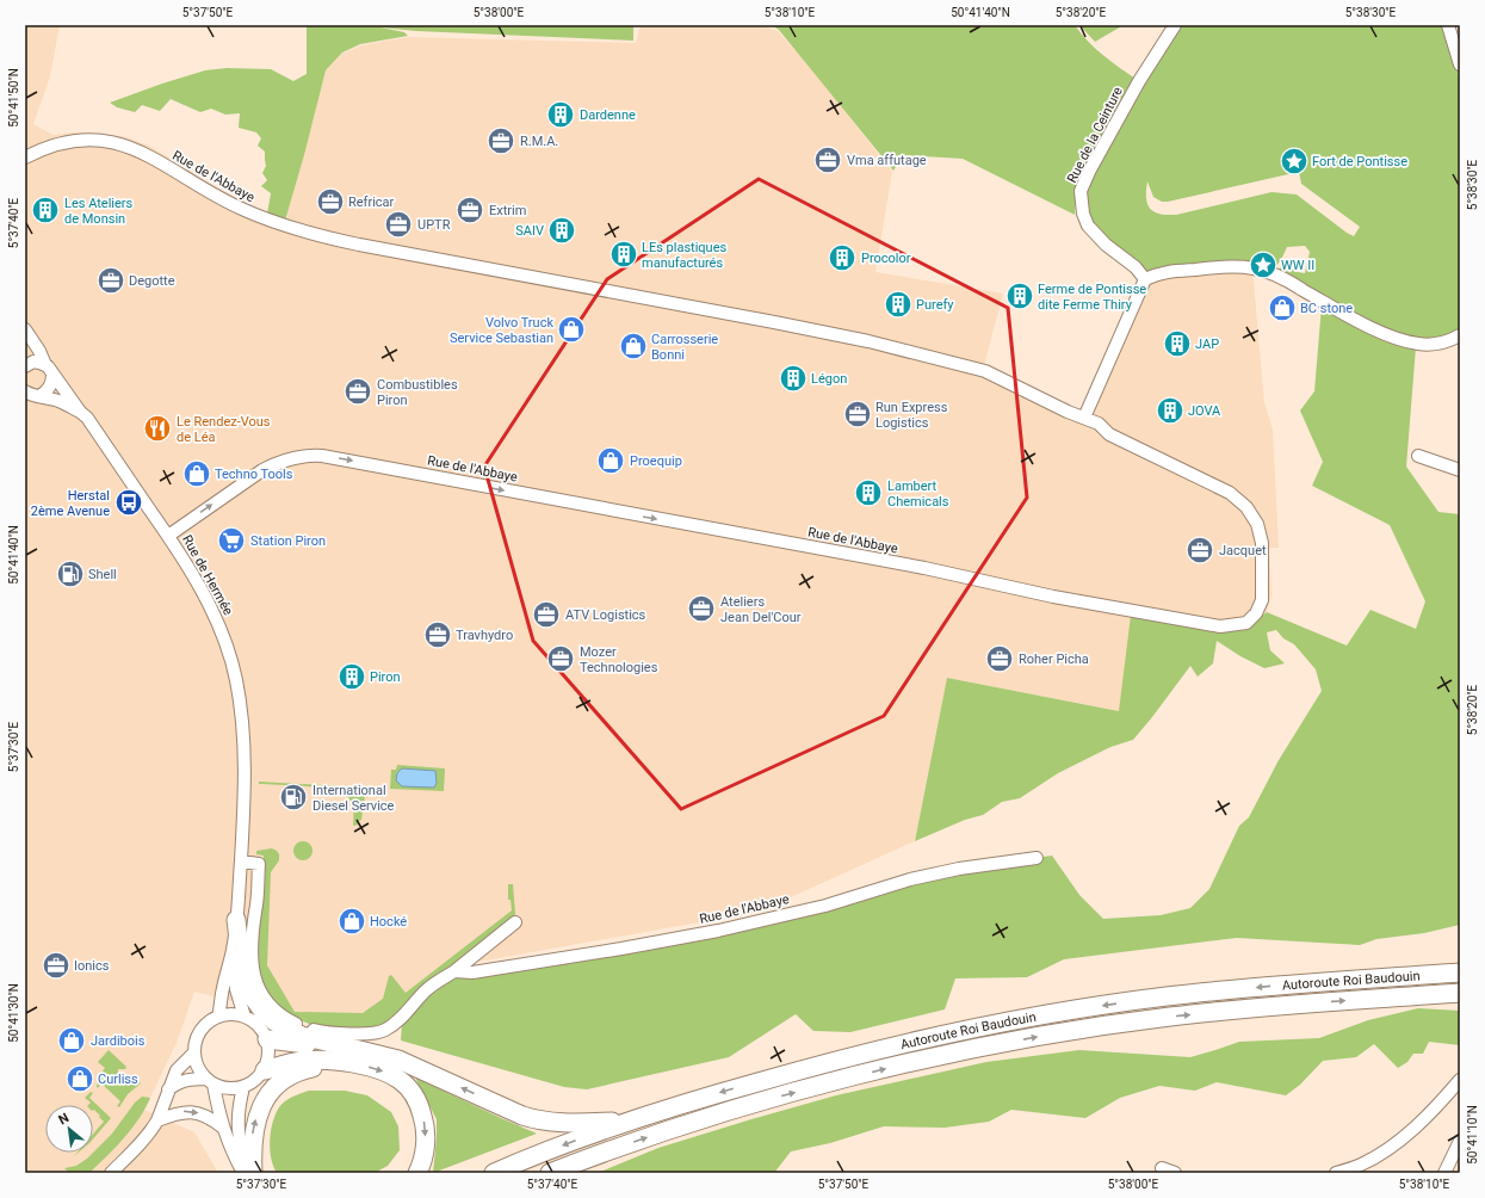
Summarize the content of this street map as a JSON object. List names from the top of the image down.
{
  "streets": {
    "highway": ["Autoroute Roi Baudouin"],
    "street": ["Rue de la Ceinture", "Rue de l'Abbaye", "Rue de Hermée"]
  },
  "crossings": [
    ["Rue de l'Abbaye", "Rue de Hermée"]
  ],
  "places": {
    "building": [
      "Dardenne",
      "Les Ateliers de Monsin",
      "SAIV",
      "LEs plastiques manufacturés",
      "Procolor",
      "Ferme de Pontisse dite Ferme Thiry",
      "Purefy",
      "JAP",
      "Légon",
      "JOVA",
      "Lambert Chemicals",
      "Piron"
    ],
    "office": [
      "R.M.A.",
      "Vma affutage",
      "Refricar",
      "Extrim",
      "UPTR",
      "Degotte",
      "Combustibles Piron",
      "Run Express Logistics",
      "Jacquet",
      "Ateliers Jean Del'Cour",
      "ATV Logistics",
      "Travhydro",
      "Mozer Technologies",
      "Roher Picha",
      "Ionics"
    ],
    "place": ["Fort de Pontisse", "WW II"],
    "shop": [
      "BC stone",
      "Volvo Truck Service Sebastian",
      "Carrosserie Bonni",
      "Proequip",
      "Techno Tools",
      "Hocké",
      "Jardibois",
      "Curliss"
    ],
    "restaurant": ["Le Rendez-Vous de Léa"],
    "bus stop": ["Herstal 2ème Avenue"],
    "supermarket": ["Station Piron"],
    "fuel station": ["Shell", "International Diesel Service"]
  },
  "north": "top left",
  "coordinates": [
    "5°37'50\"E",
    "5°38'00\"E",
    "5°38'10\"E",
    "50°41'40\"N",
    "5°38'20\"E",
    "5°38'30\"E",
    "50°41'50\"N",
    "5°37'40\"E",
    "5°37'30\"E",
    "50°41'30\"N",
    "50°41'10\"N"
  ]
}
